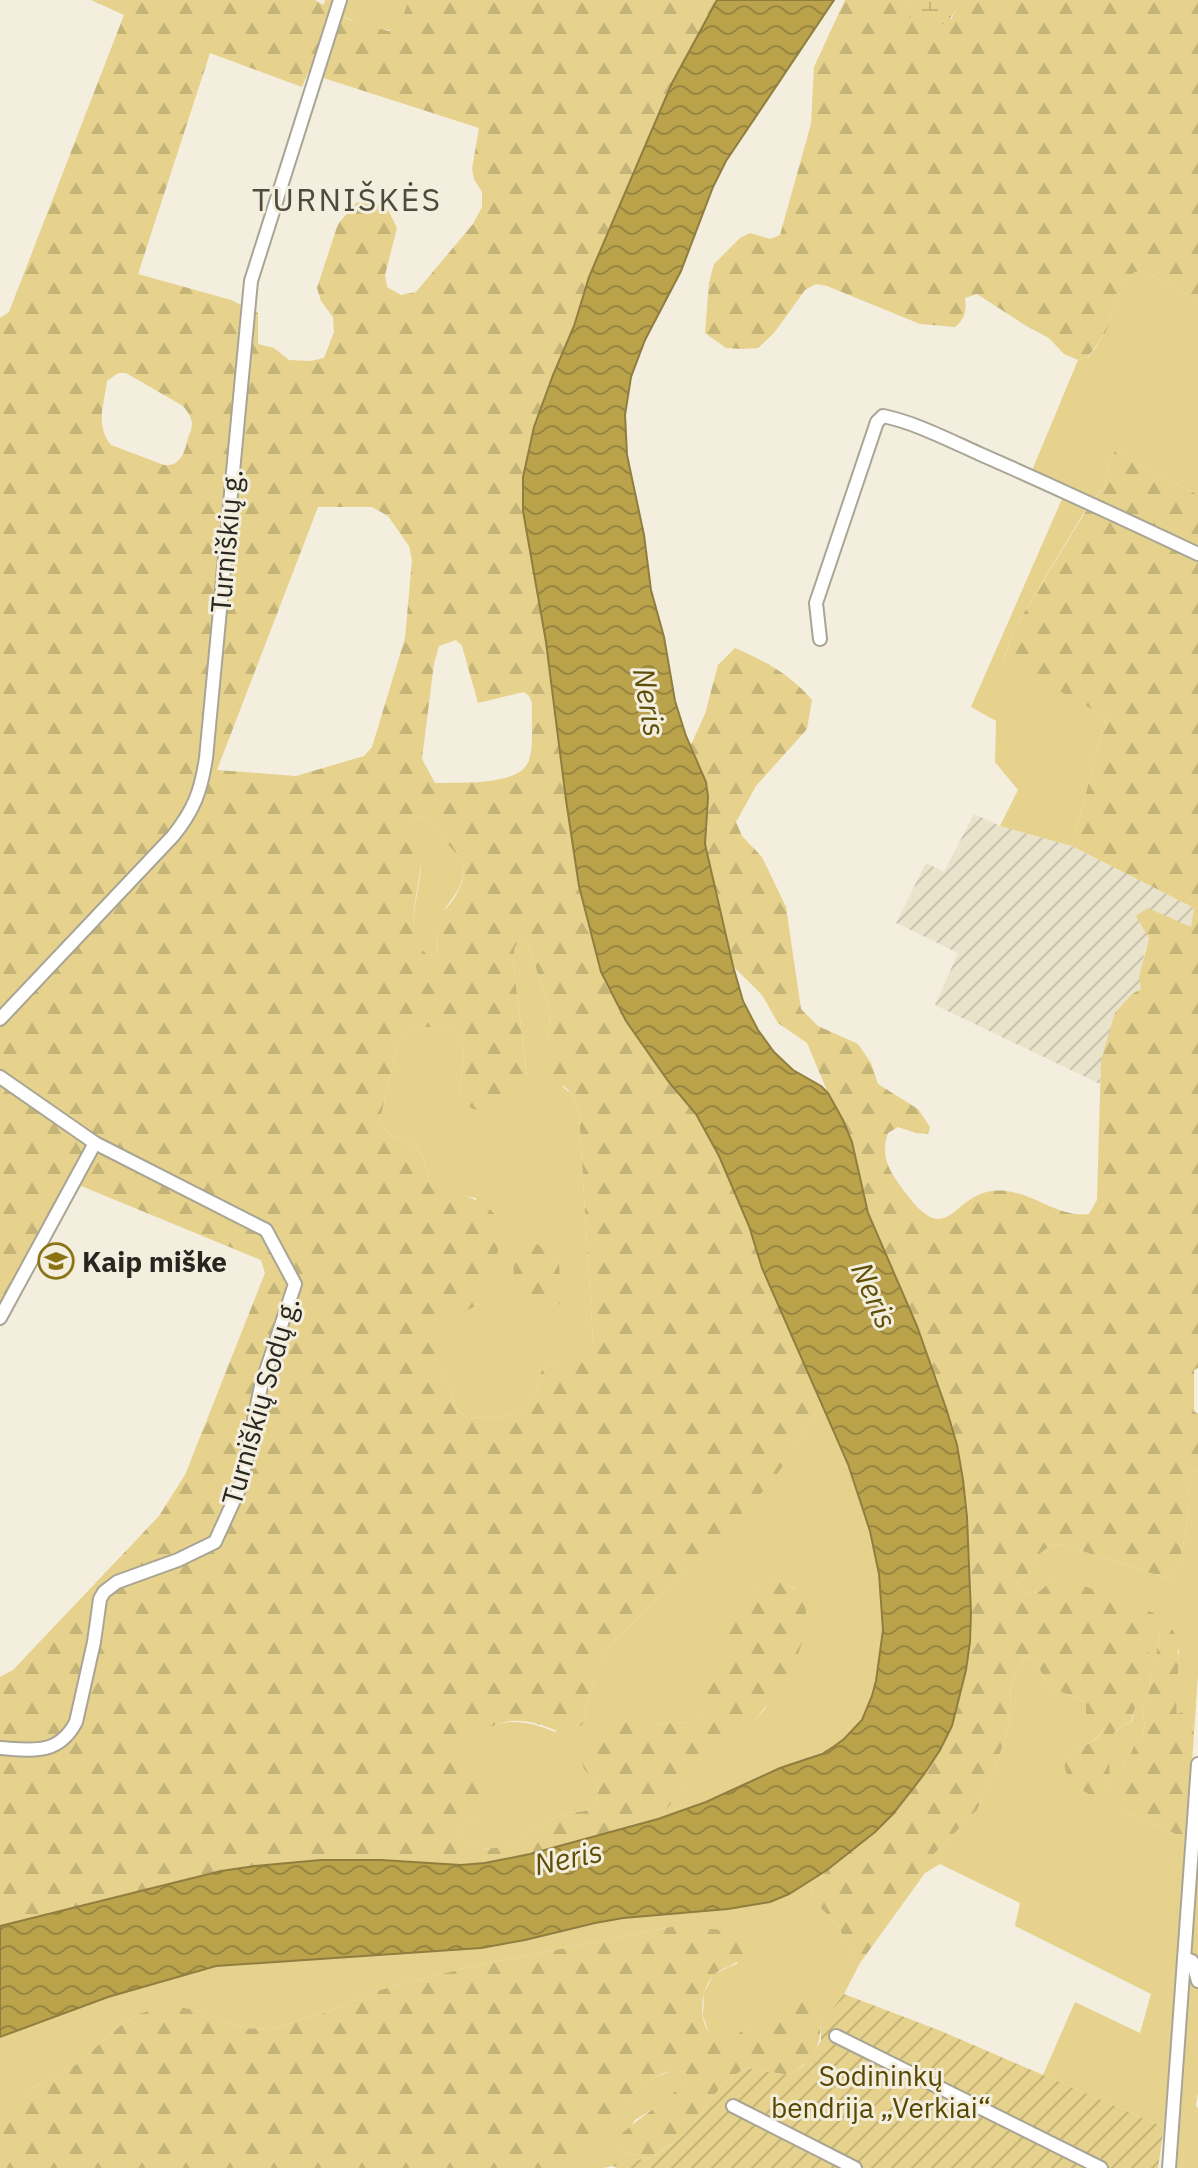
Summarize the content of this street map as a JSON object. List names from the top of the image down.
{
  "streets": {
    "street": ["Turniškių g.", "Turniškių Sodų g."]
  },
  "districts": ["TURNIŠKĖS"],
  "water": ["Neris"],
  "parks": ["Sodininkų bendrija „Verkiai“"],
  "places": {
    "school or university": ["Kaip miške"]
  }
}
